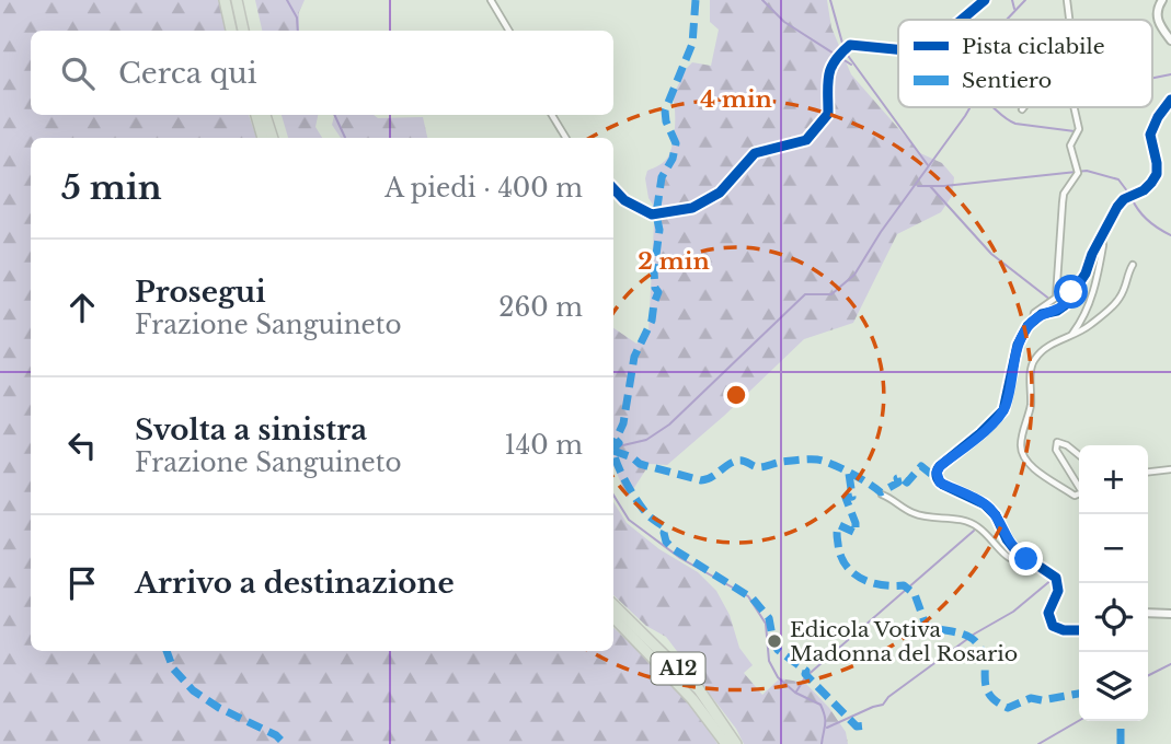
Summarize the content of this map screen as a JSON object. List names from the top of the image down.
{
  "streets": {
    "highway": ["A12"]
  },
  "places": ["Edicola Votiva Madonna del Rosario"],
  "legend": ["Pista ciclabile", "Sentiero"],
  "page": {
    "search": "Cerca qui",
    "heading": ["5 min", "A piedi · 400 m"],
    "list": [
      ["Prosegui", "Frazione Sanguineto", "260 m"],
      ["Svolta a sinistra", "Frazione Sanguineto", "140 m"],
      "Arrivo a destinazione"
    ],
    "map_buttons": ["+", "−"]
  },
  "rings": ["4 min", "2 min"]
}
